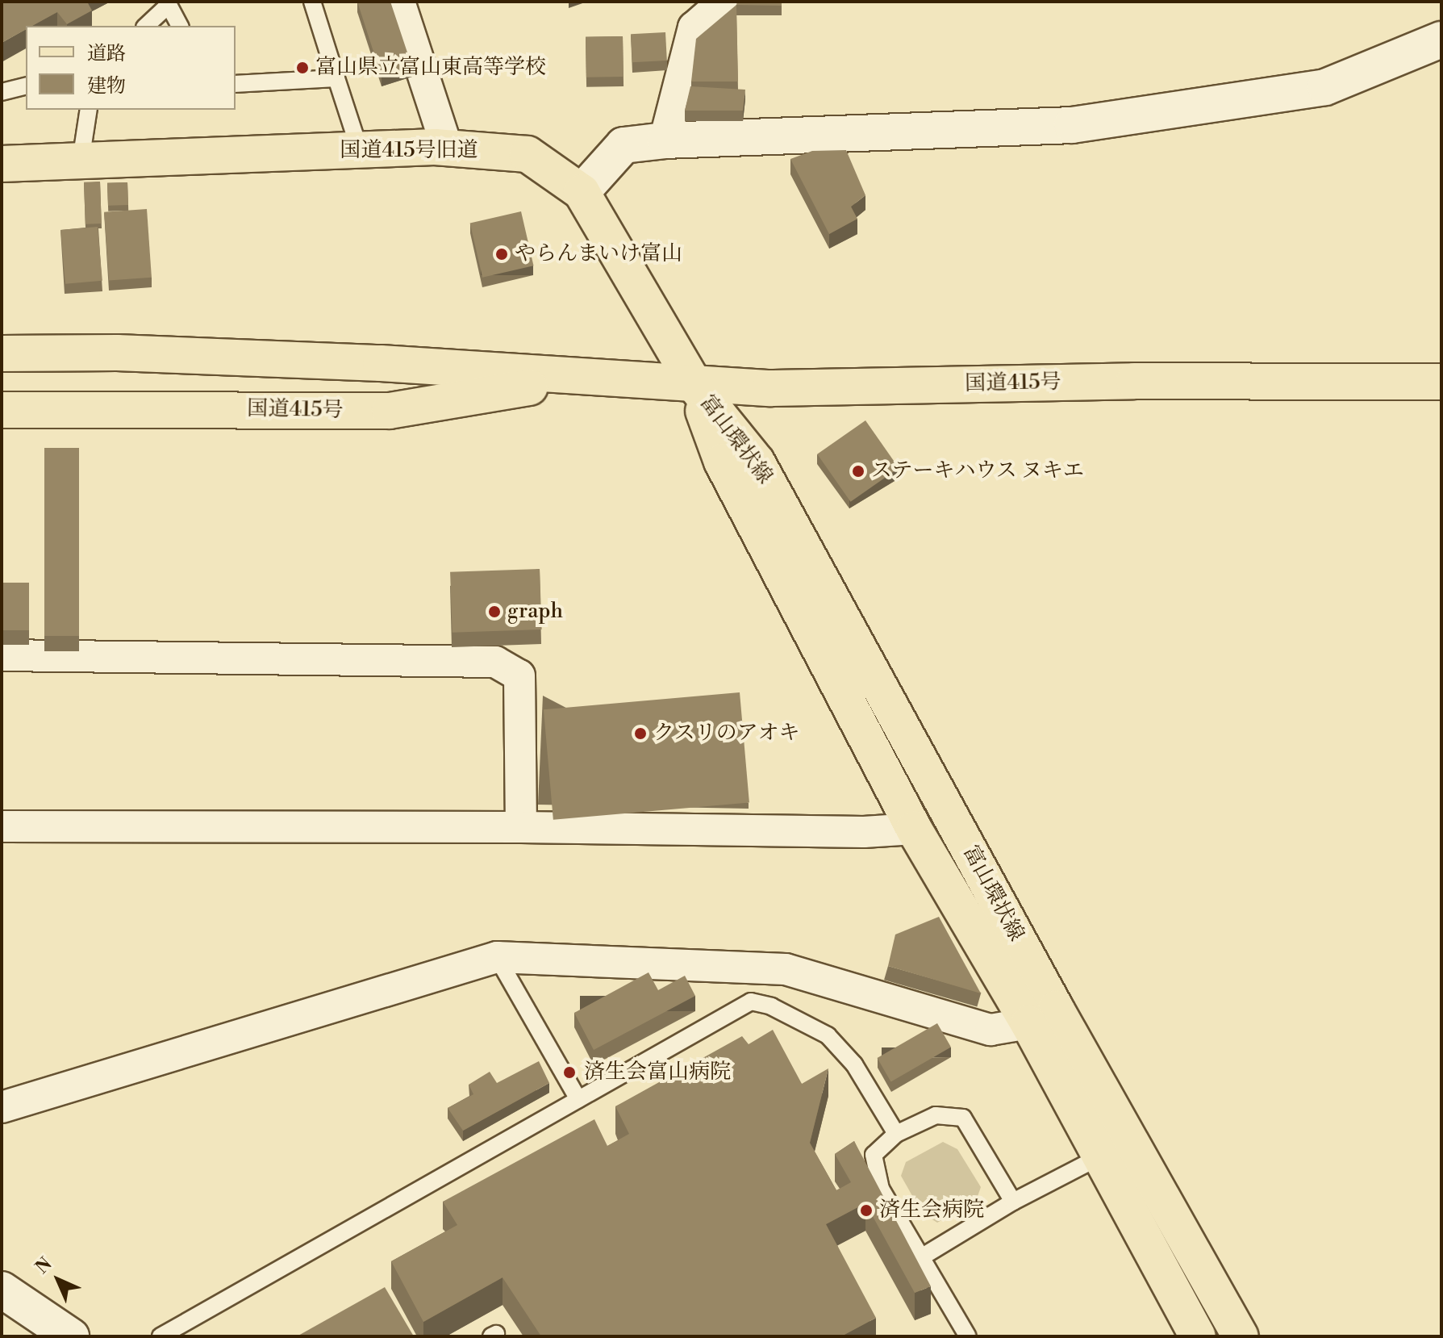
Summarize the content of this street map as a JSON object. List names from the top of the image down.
{
  "streets": {
    "main road": ["国道415号旧道", "国道415号", "富山環状線"]
  },
  "crossings": [
    ["国道415号旧道", "国道415号"],
    ["国道415号旧道", "富山環状線"],
    ["国道415号", "富山環状線"]
  ],
  "places": [
    "富山県立富山東高等学校",
    "やらんまいけ富山",
    "ステーキハウス ヌキエ",
    "graph",
    "クスリのアオキ",
    "済生会富山病院",
    "済生会病院"
  ],
  "legend": ["道路", "建物"],
  "north": "top left"
}
